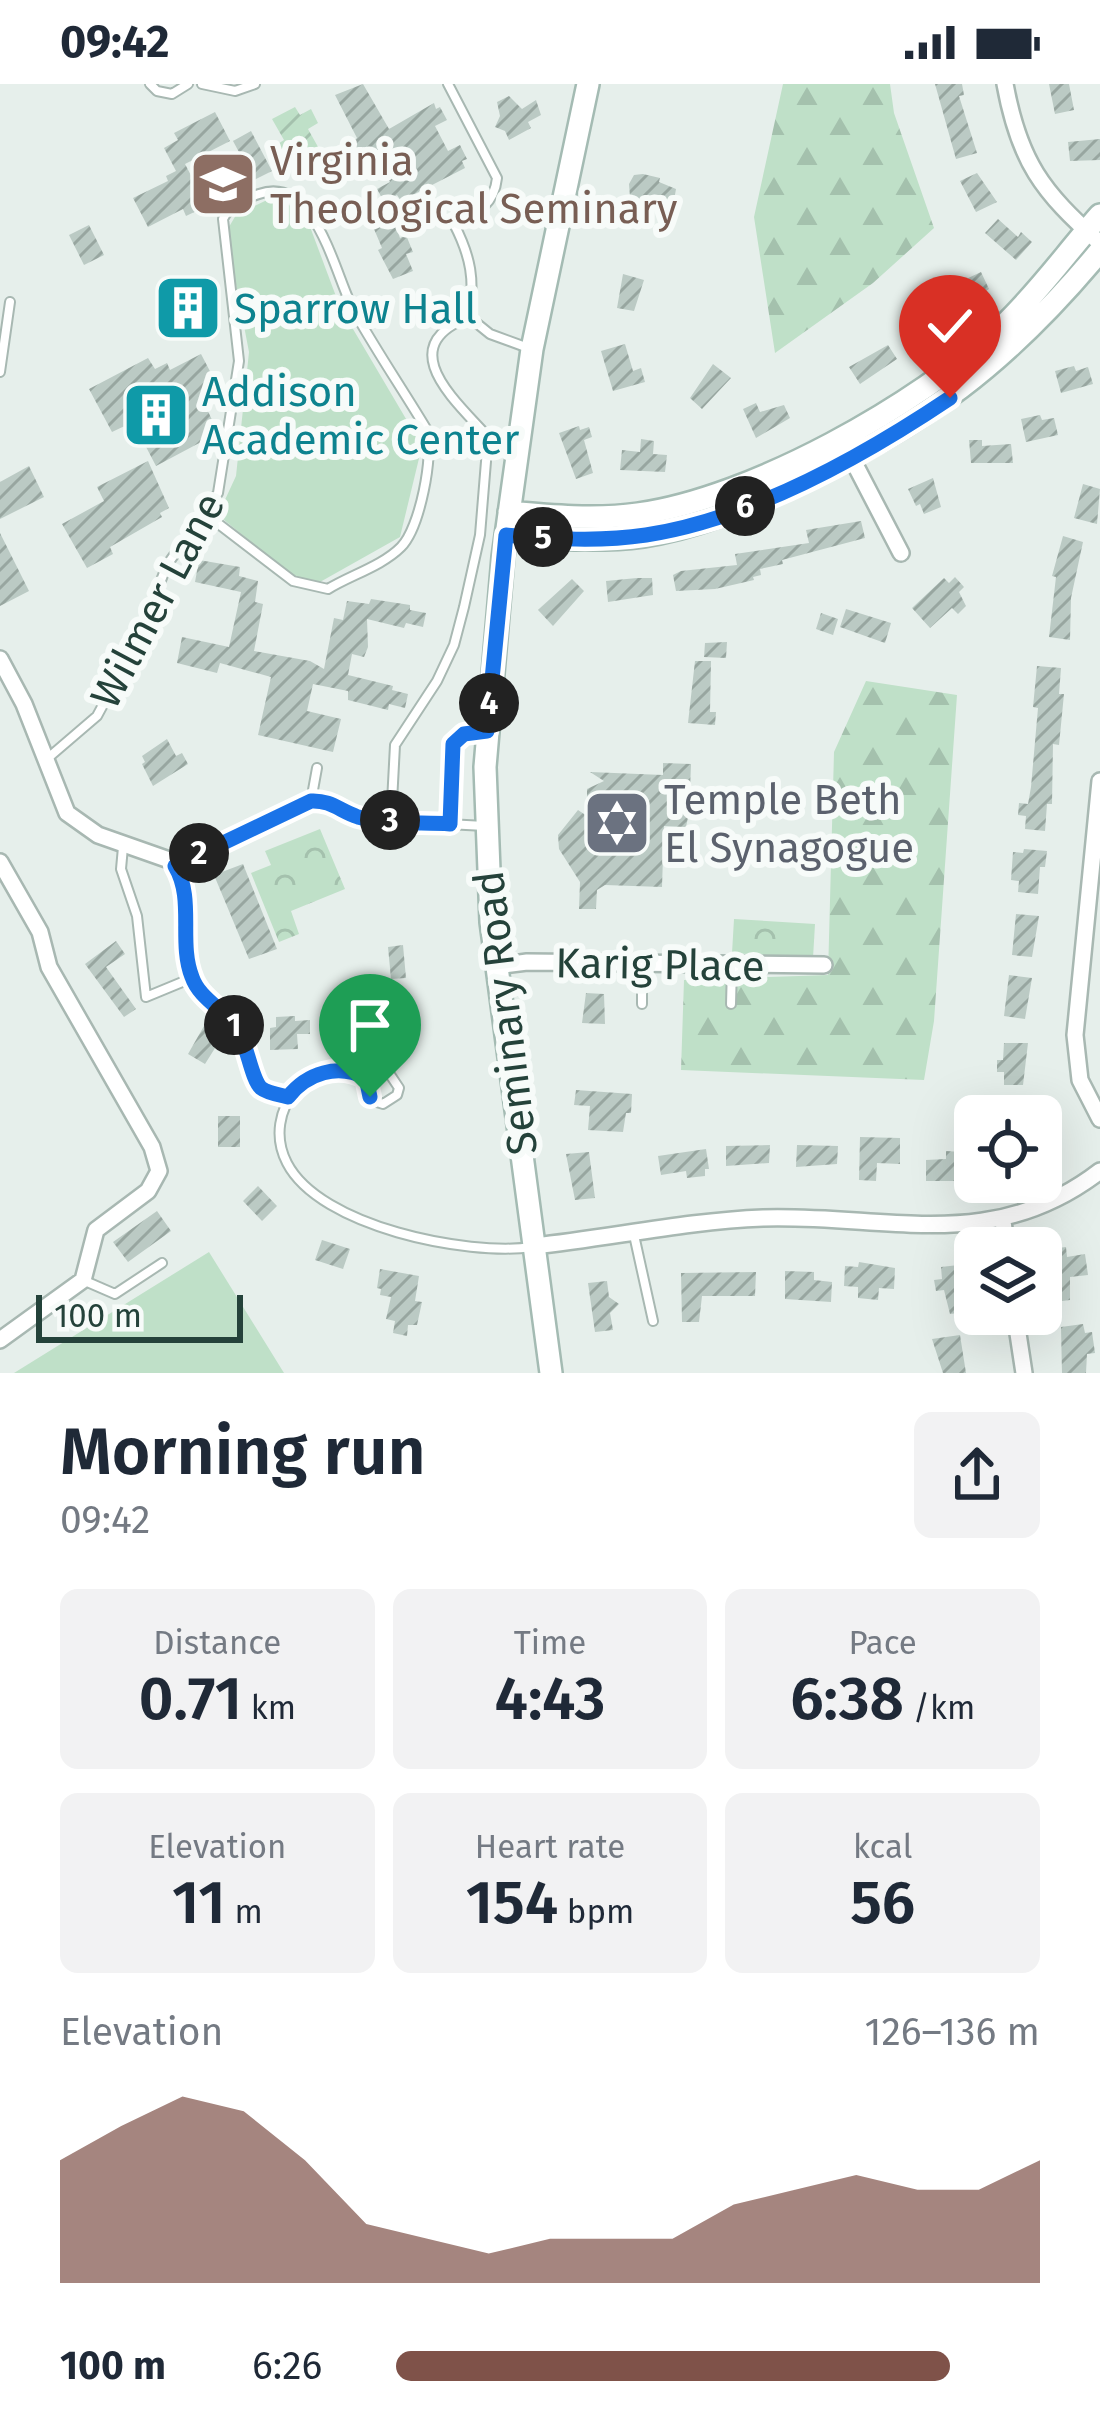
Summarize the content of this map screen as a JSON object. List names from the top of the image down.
{
  "streets": {
    "main road": ["Seminary Road"],
    "street": ["Karig Place"],
    "lane": ["Wilmer Lane"]
  },
  "crossings": [
    ["Karig Place", "Seminary Road"]
  ],
  "places": {
    "school or university": ["Virginia Theological Seminary"],
    "building": ["Sparrow Hall", "Addison Academic Center"],
    "synagogue": ["Temple Beth El Synagogue"]
  },
  "scale_bar": "100 m",
  "page": {
    "status": "09:42",
    "pins": [
      "6",
      "5",
      "4",
      "3",
      "2",
      "1"
    ],
    "scale": "100 m",
    "heading": ["Morning run", "09:42"],
    "stats": [
      ["Distance", "0.71 km"],
      ["Time", "4:43"],
      ["Pace", "6:38 /km"],
      ["Elevation", "11 m"],
      ["Heart rate", "154 bpm"],
      ["kcal", "56"]
    ],
    "chart": ["Elevation", "126–136 m"],
    "list": [
      {
        "name": "100 m",
        "note": "6:26"
      }
    ]
  }
}
